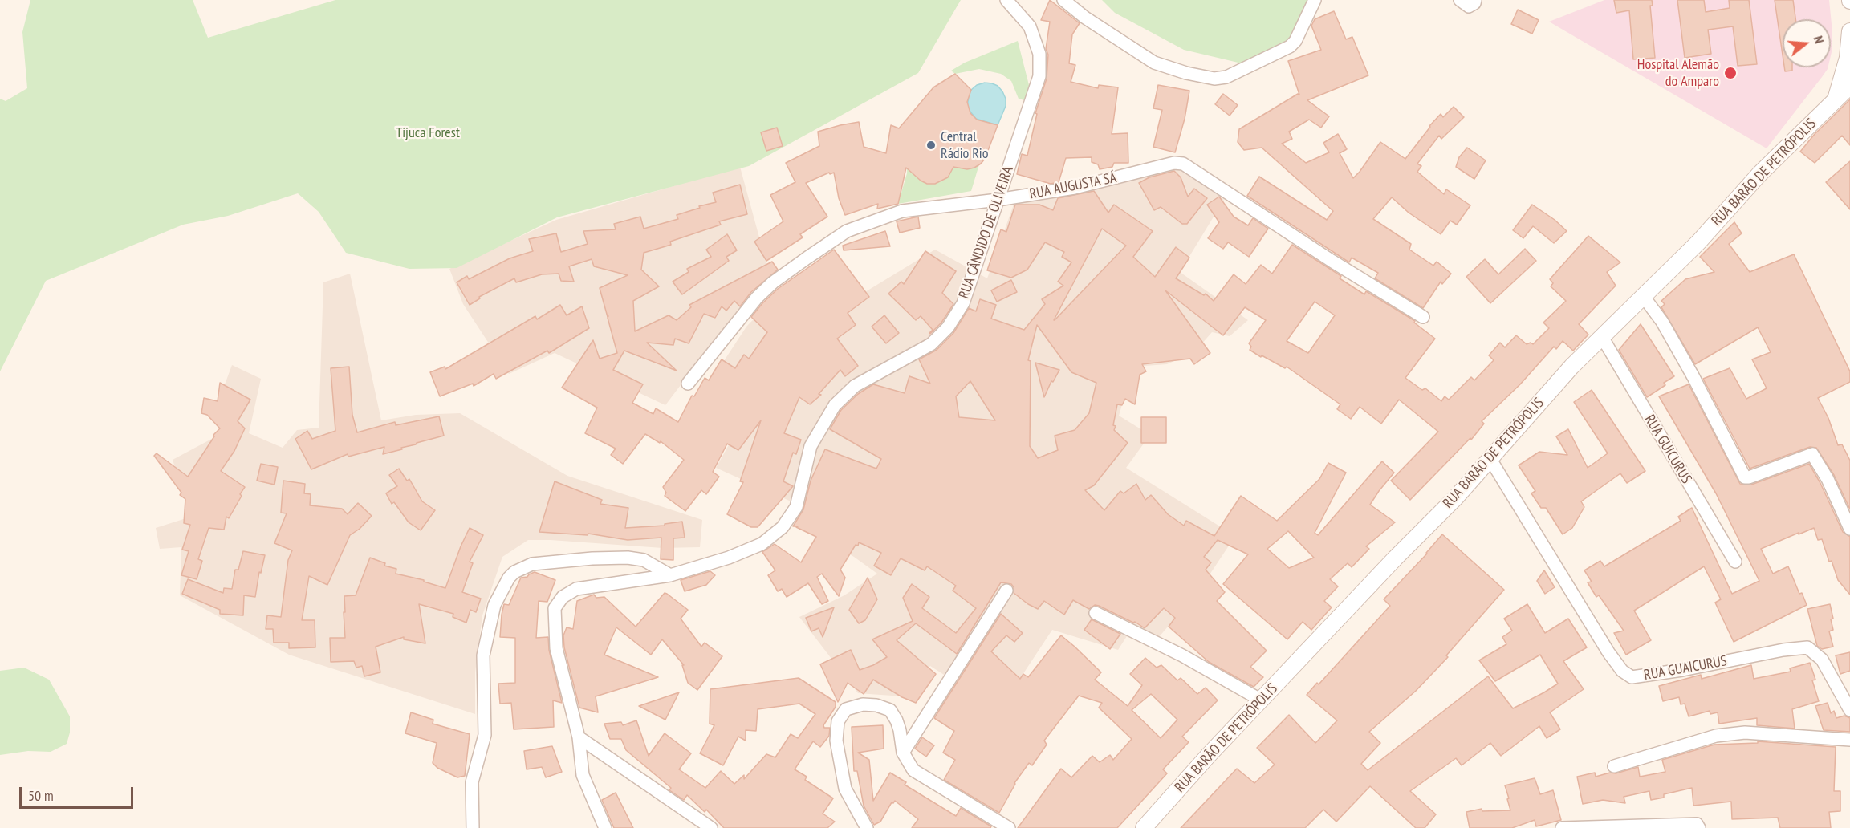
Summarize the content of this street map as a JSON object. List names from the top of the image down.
{
  "streets": {
    "street": [
      "RUA BARÃO DE PETRÓPOLIS",
      "RUA AUGUSTA SÁ",
      "RUA CÂNDIDO DE OLIVEIRA",
      "RUA GUICURUS",
      "RUA GUAICURUS"
    ]
  },
  "crossings": [
    ["RUA BARÃO DE PETRÓPOLIS", "RUA GUICURUS"],
    ["RUA BARÃO DE PETRÓPOLIS", "RUA GUAICURUS"],
    ["RUA AUGUSTA SÁ", "RUA CÂNDIDO DE OLIVEIRA"]
  ],
  "parks": ["Tijuca Forest"],
  "places": ["Hospital Alemão do Amparo", "Central Rádio Rio"],
  "scale_bar": "50 m",
  "north": "right"
}
